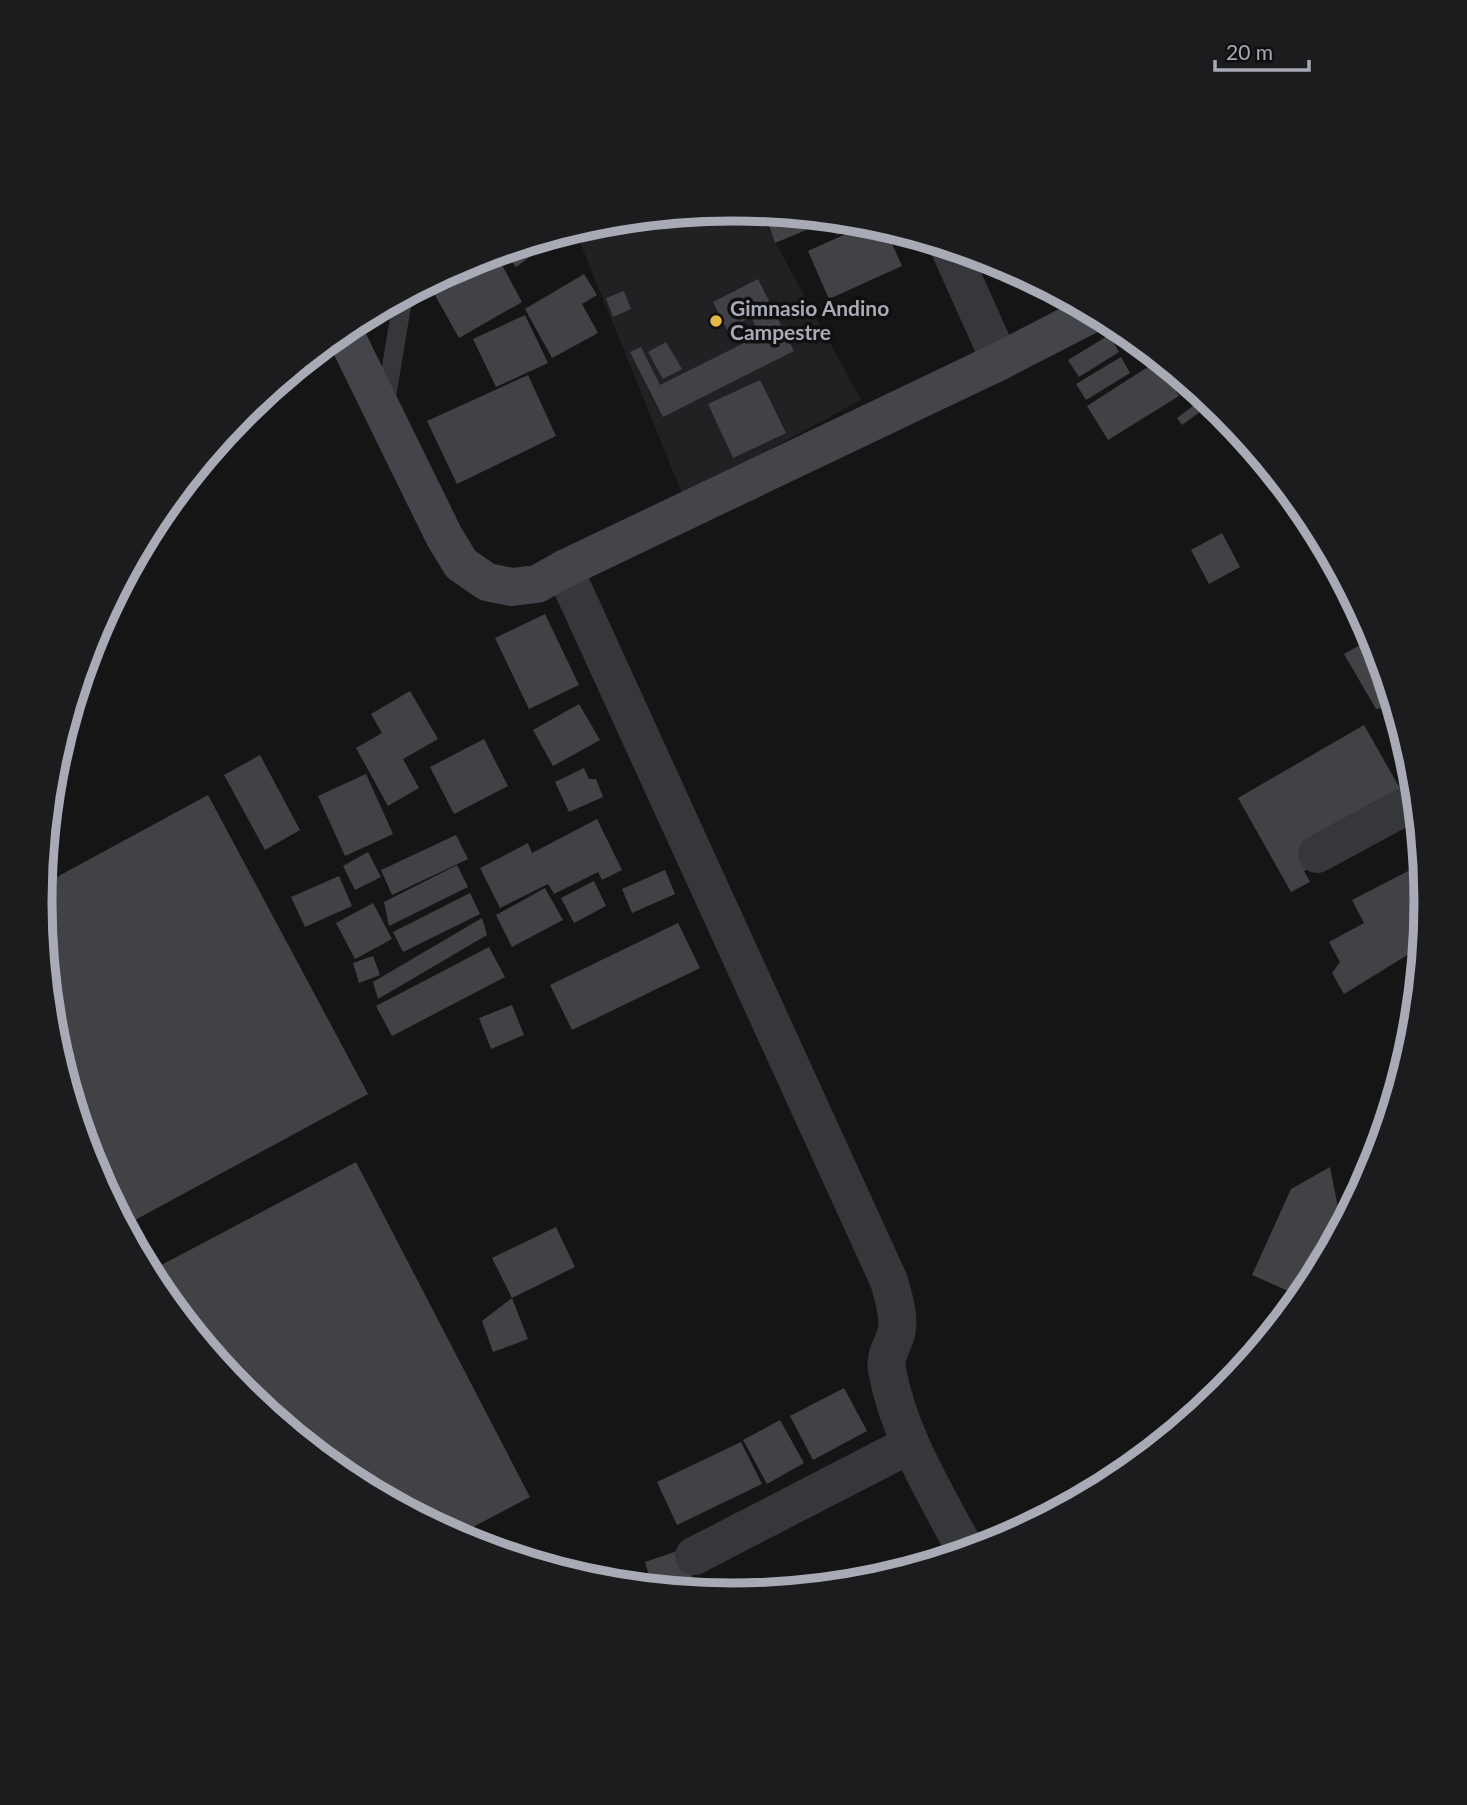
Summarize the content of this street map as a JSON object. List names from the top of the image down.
{
  "places": ["Gimnasio Andino Campestre"],
  "scale_bar": "20 m"
}
